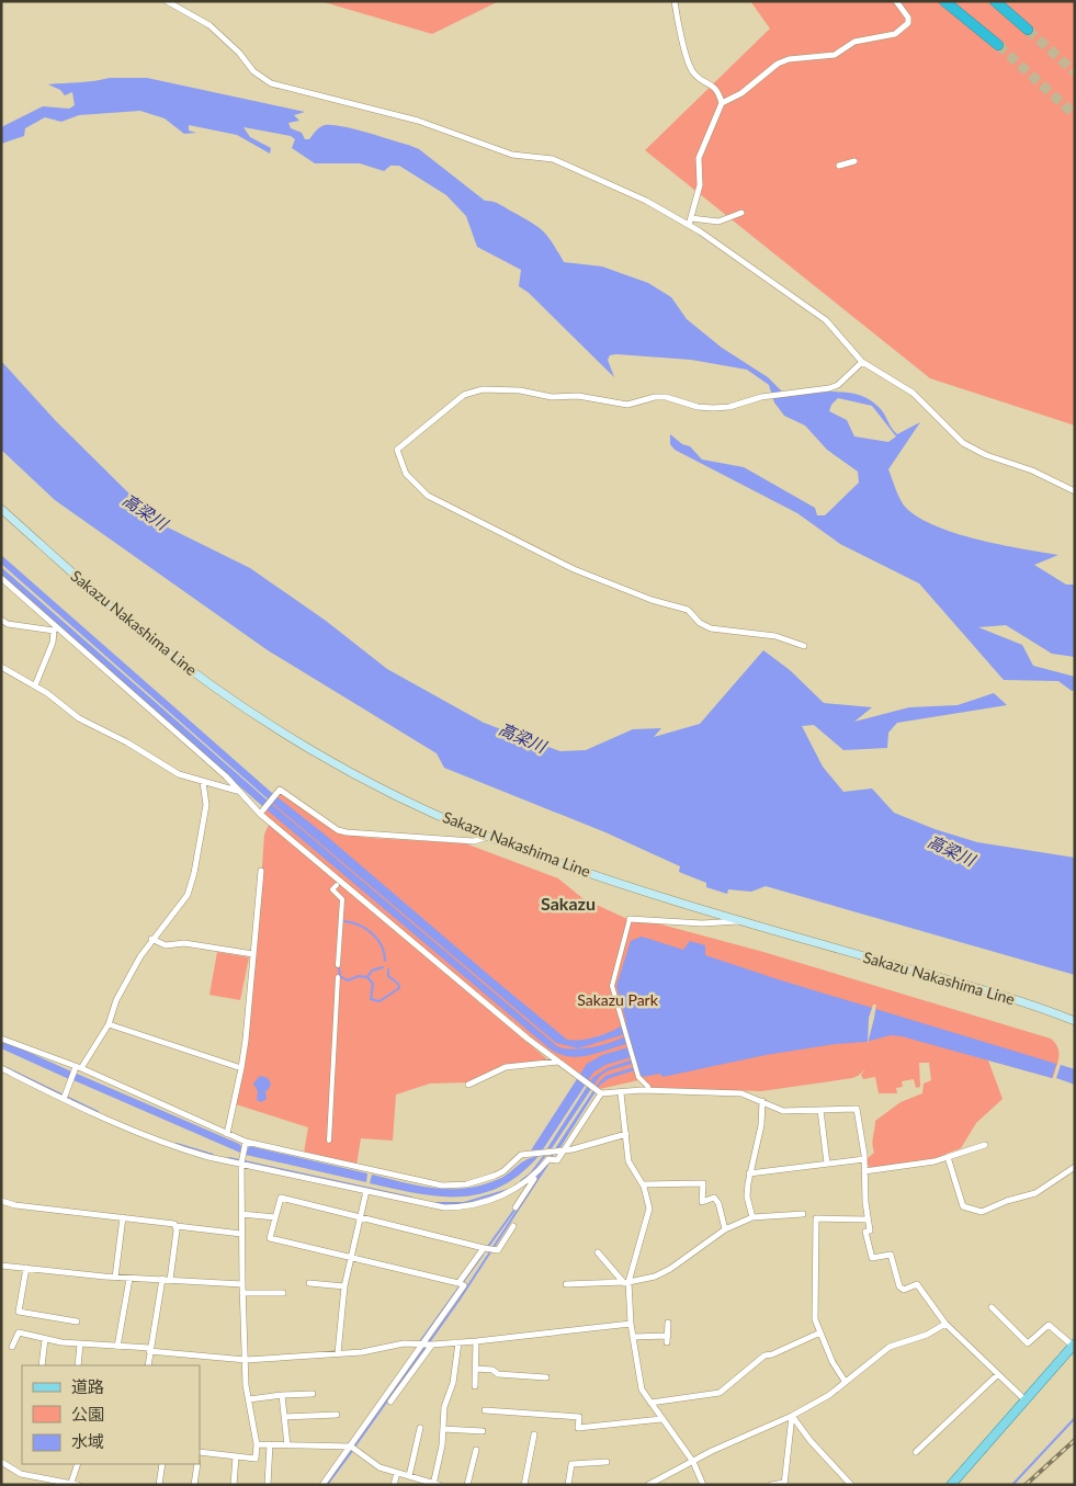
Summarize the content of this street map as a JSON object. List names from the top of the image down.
{
  "streets": {
    "main road": ["Sakazu Nakashima Line"]
  },
  "districts": ["Sakazu"],
  "water": ["高梁川"],
  "parks": ["Sakazu Park"],
  "legend": ["道路", "公園", "水域"]
}
